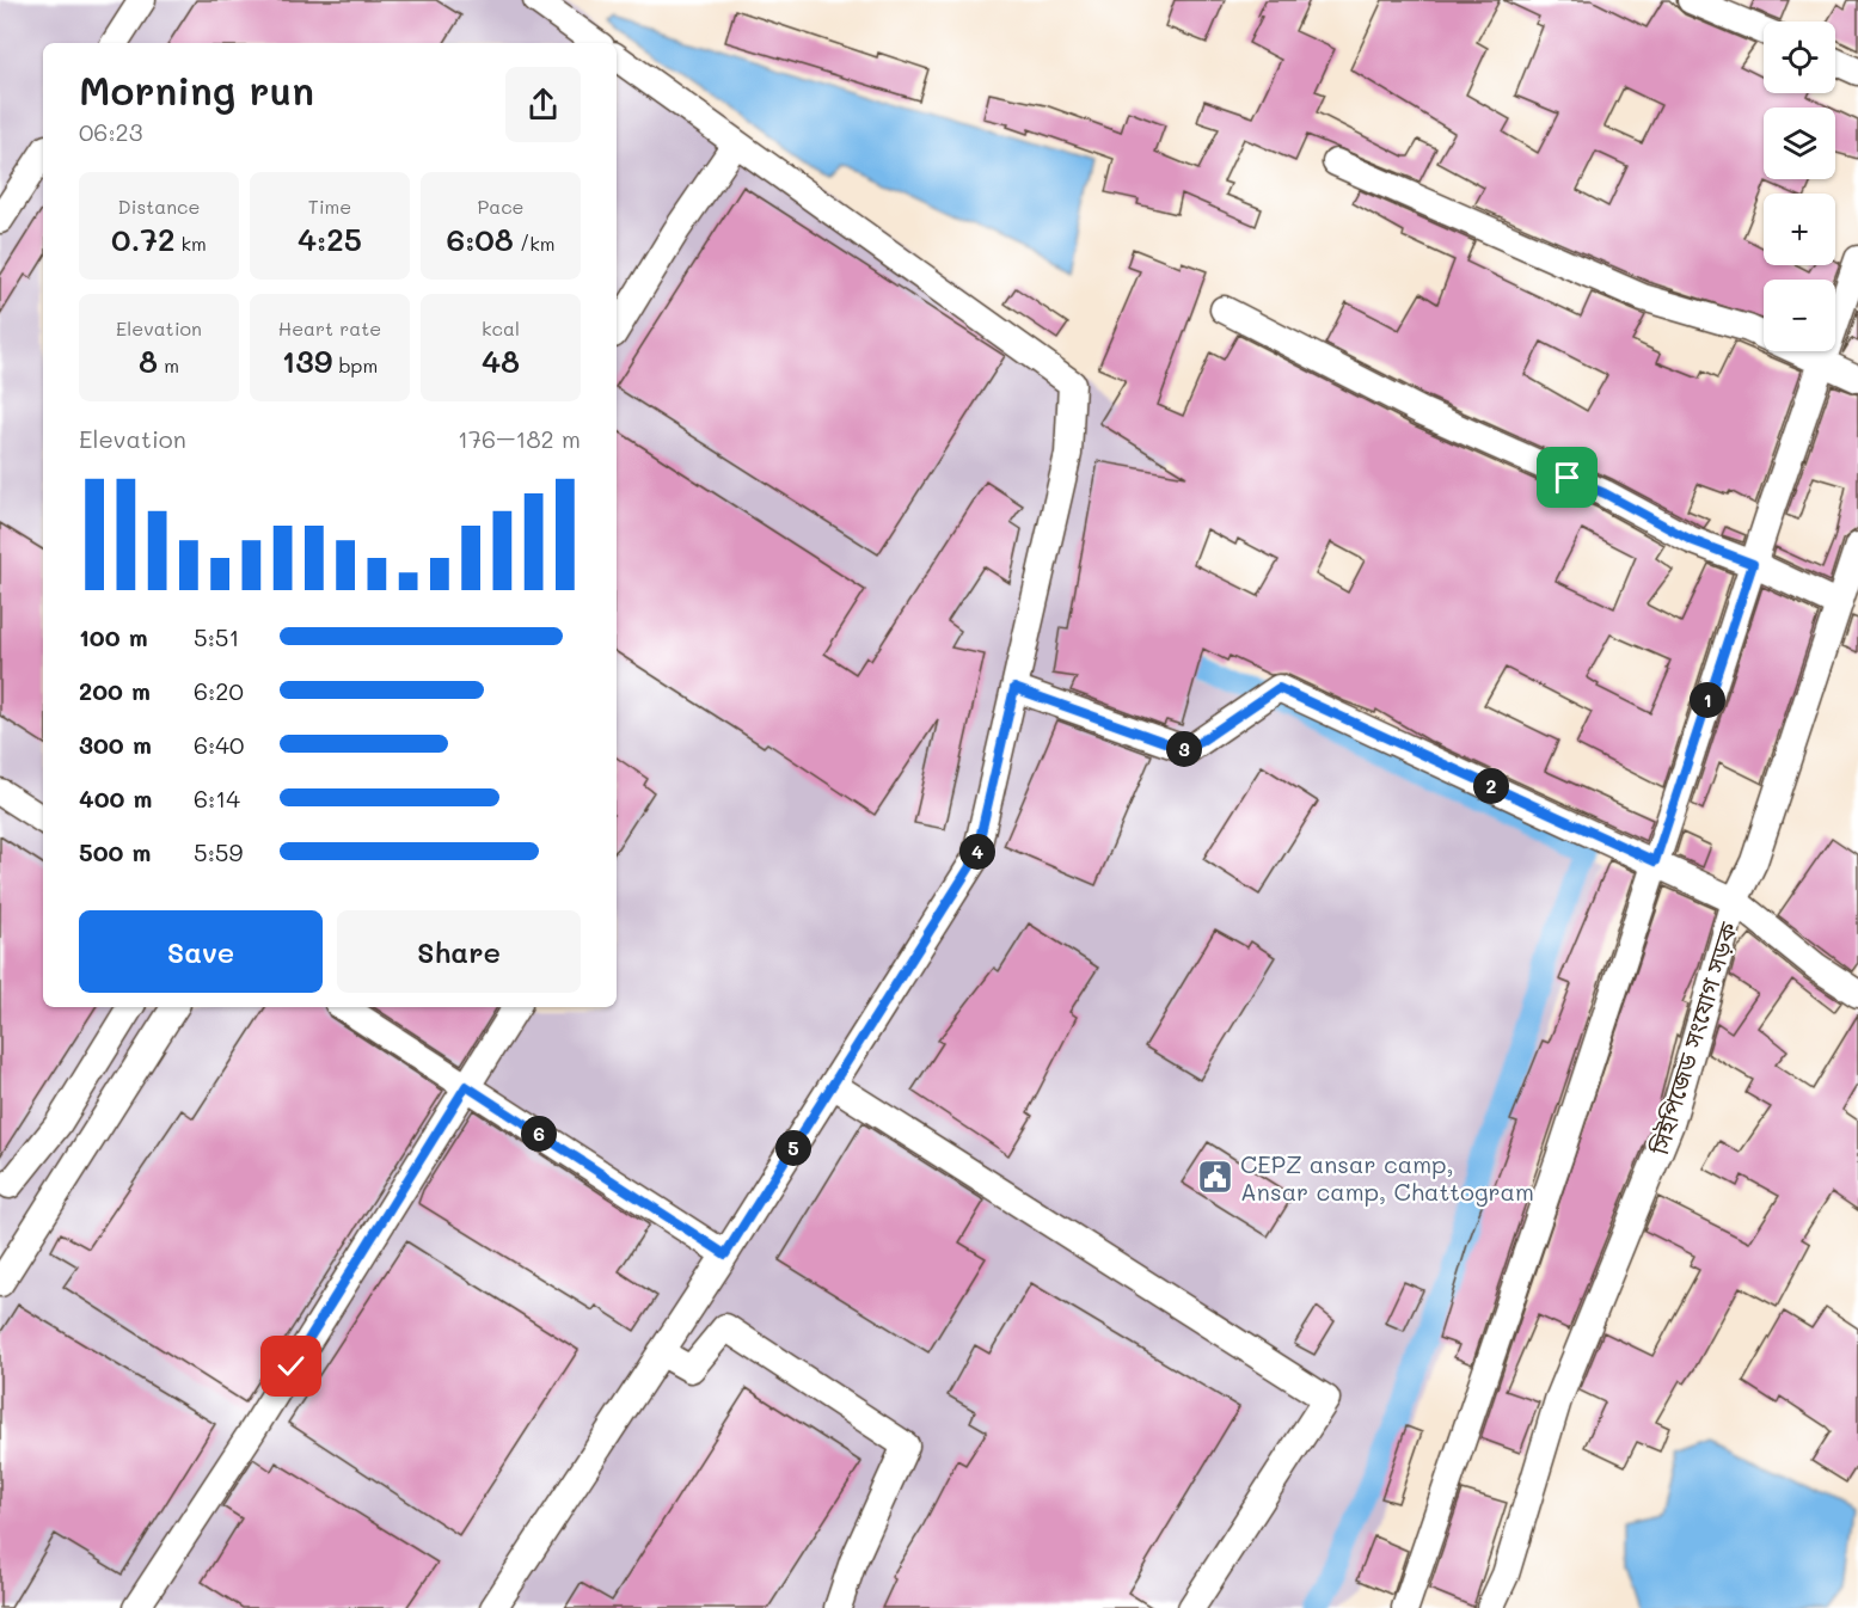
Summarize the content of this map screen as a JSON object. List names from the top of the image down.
{
  "streets": {
    "street": ["সিইপিজেড সংযোগ সড়ক"]
  },
  "places": {
    "public building": ["CEPZ ansar camp, Ansar camp, Chattogram"]
  },
  "page": {
    "map_buttons": ["+", "−"],
    "heading": ["Morning run", "06:23"],
    "stats": [
      ["Distance", "0.72 km"],
      ["Time", "4:25"],
      ["Pace", "6:08 /km"],
      ["Elevation", "8 m"],
      ["Heart rate", "139 bpm"],
      ["kcal", "48"]
    ],
    "chart": ["Elevation", "176–182 m"],
    "list": [
      {
        "name": "100 m",
        "note": "5:51"
      },
      {
        "name": "200 m",
        "note": "6:20"
      },
      {
        "name": "300 m",
        "note": "6:40"
      },
      {
        "name": "400 m",
        "note": "6:14"
      },
      {
        "name": "500 m",
        "note": "5:59"
      }
    ],
    "pins": [
      "1",
      "3",
      "2",
      "4",
      "6",
      "5"
    ],
    "buttons": ["Save", "Share"]
  }
}
